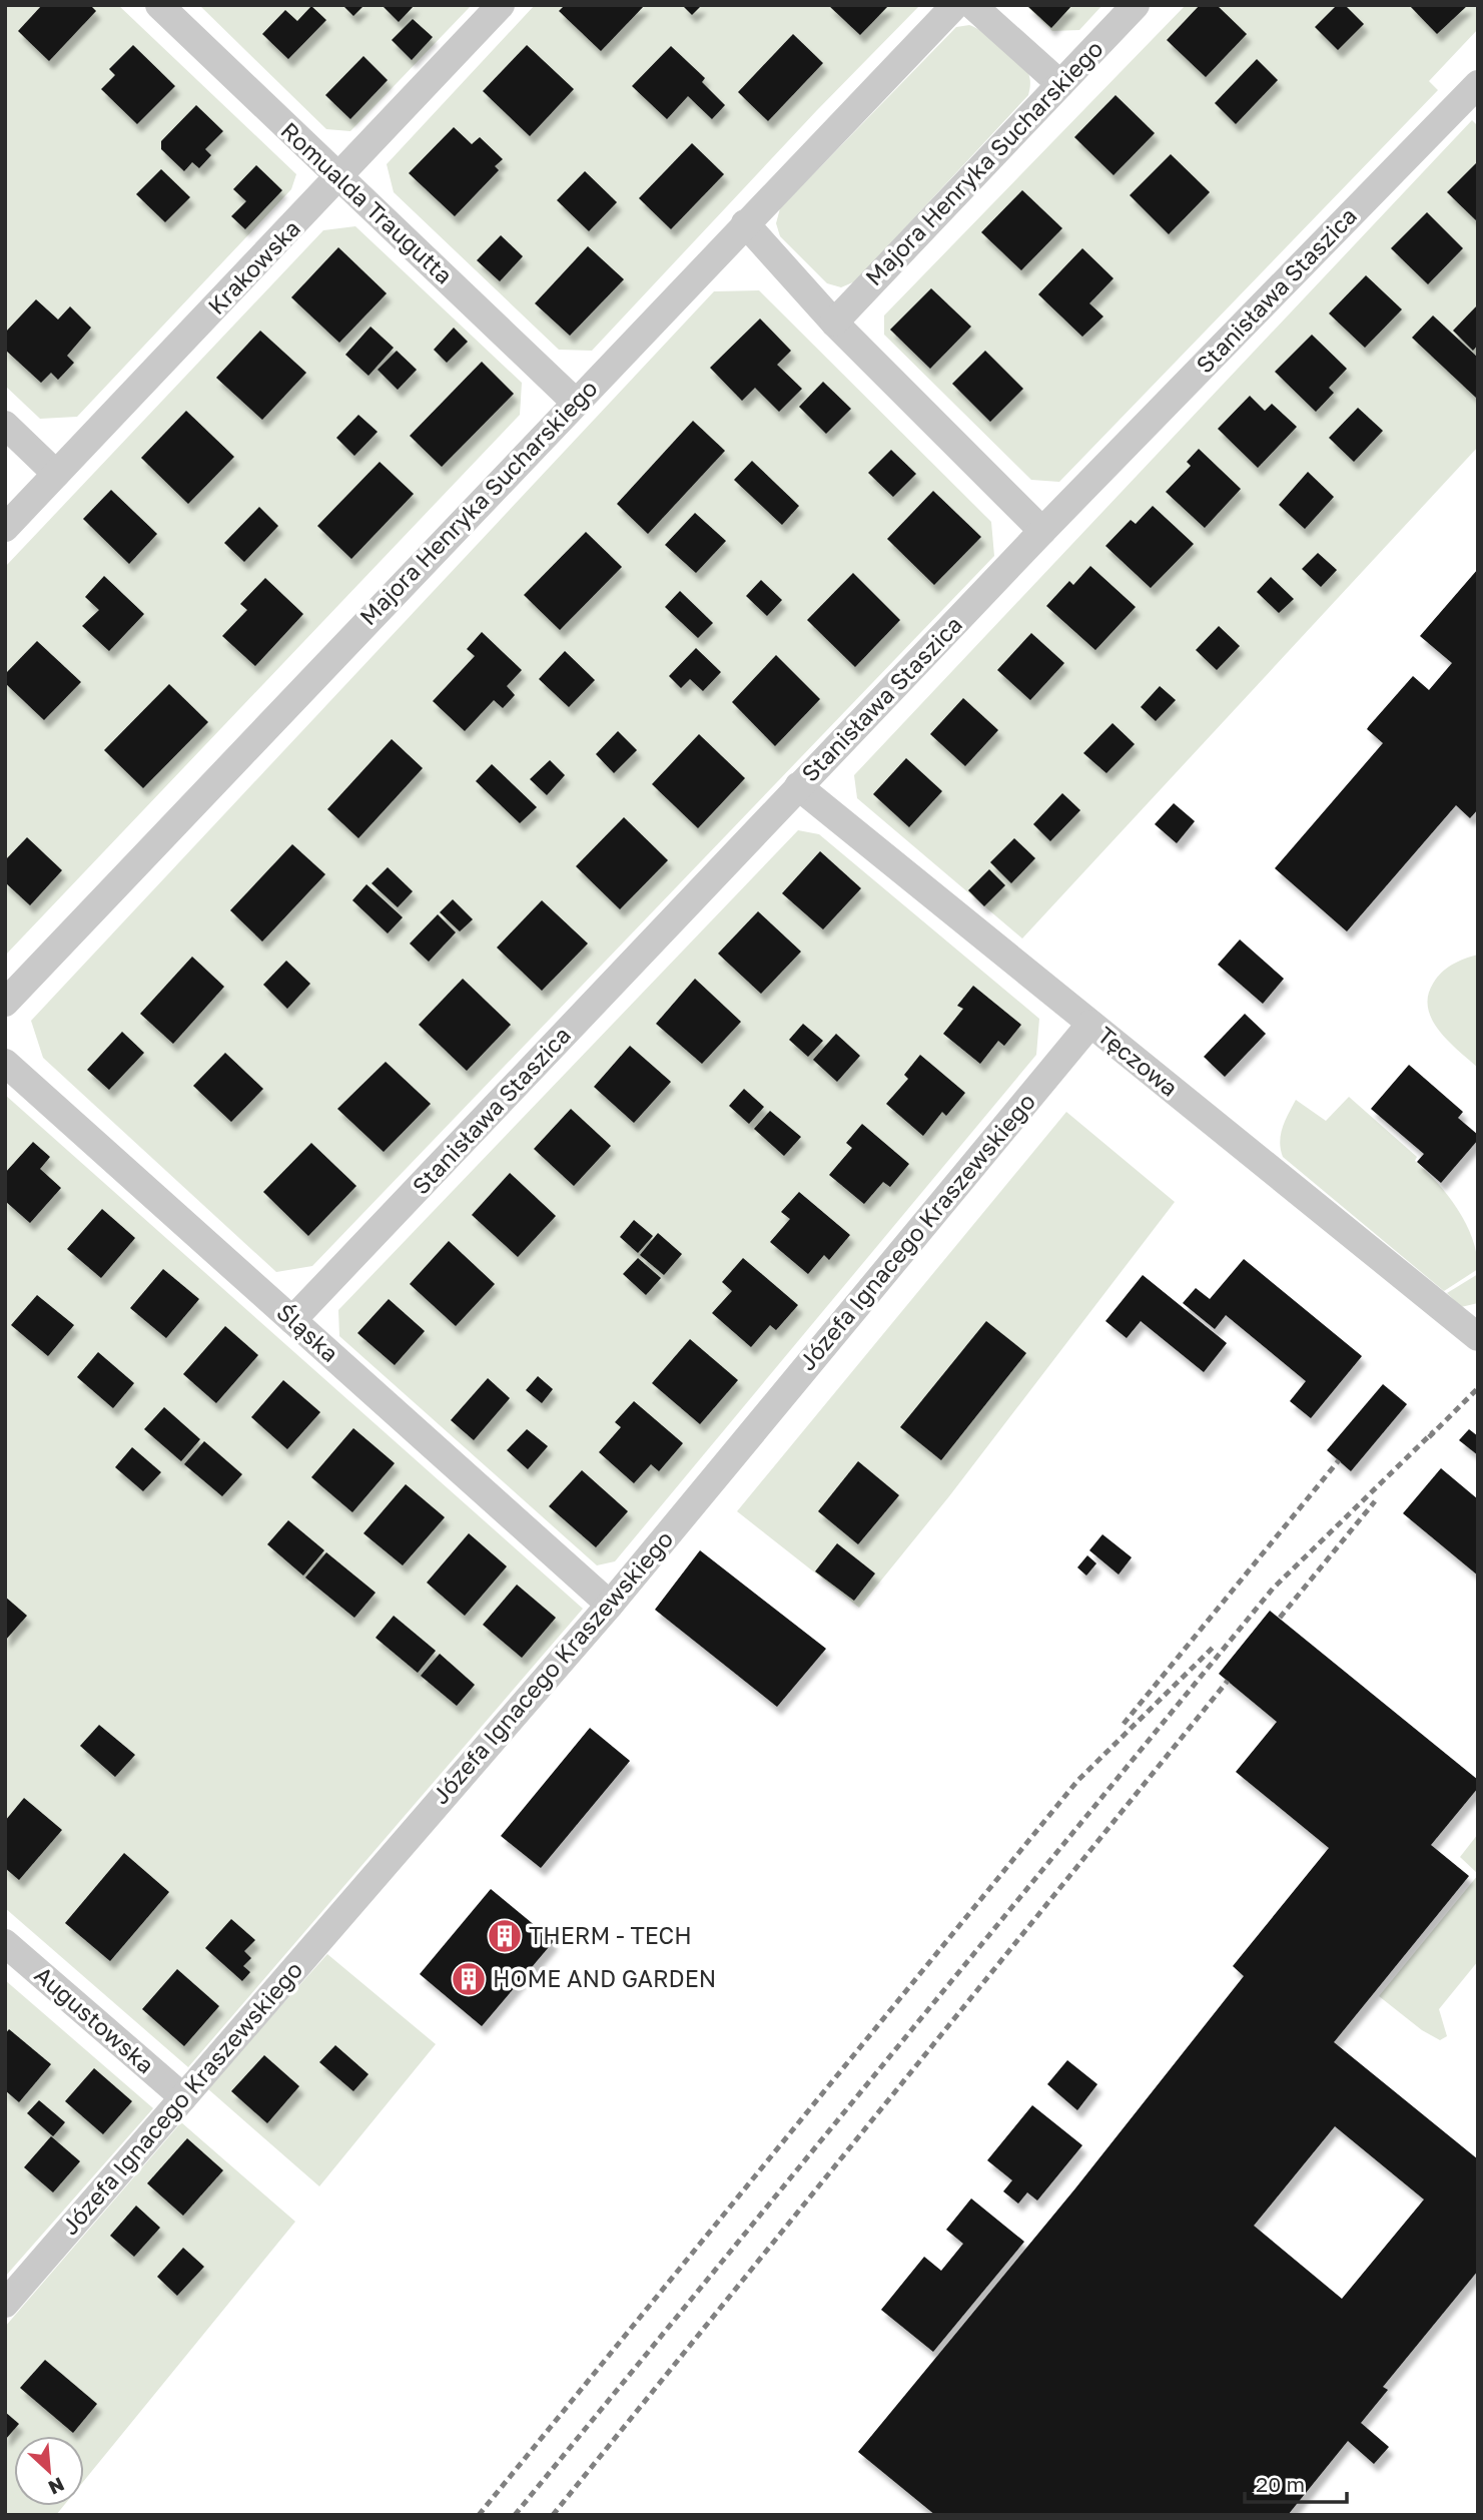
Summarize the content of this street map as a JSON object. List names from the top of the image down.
{
  "streets": {
    "street": [
      "Majora Henryka Sucharskiego",
      "Romualda Traugutta",
      "Krakowska",
      "Stanisława Staszica",
      "Tęczowa",
      "Józefa Ignacego Kraszewskiego",
      "Śląska",
      "Augustowska"
    ]
  },
  "crossings": [
    ["Majora Henryka Sucharskiego", "Romualda Traugutta"],
    ["Romualda Traugutta", "Krakowska"],
    ["Stanisława Staszica", "Tęczowa"],
    ["Stanisława Staszica", "Śląska"],
    ["Tęczowa", "Józefa Ignacego Kraszewskiego"],
    ["Józefa Ignacego Kraszewskiego", "Śląska"],
    ["Józefa Ignacego Kraszewskiego", "Augustowska"]
  ],
  "places": {
    "building": ["THERM - TECH", "HOME AND GARDEN"]
  },
  "scale_bar": "20 m",
  "north": "bottom right"
}
